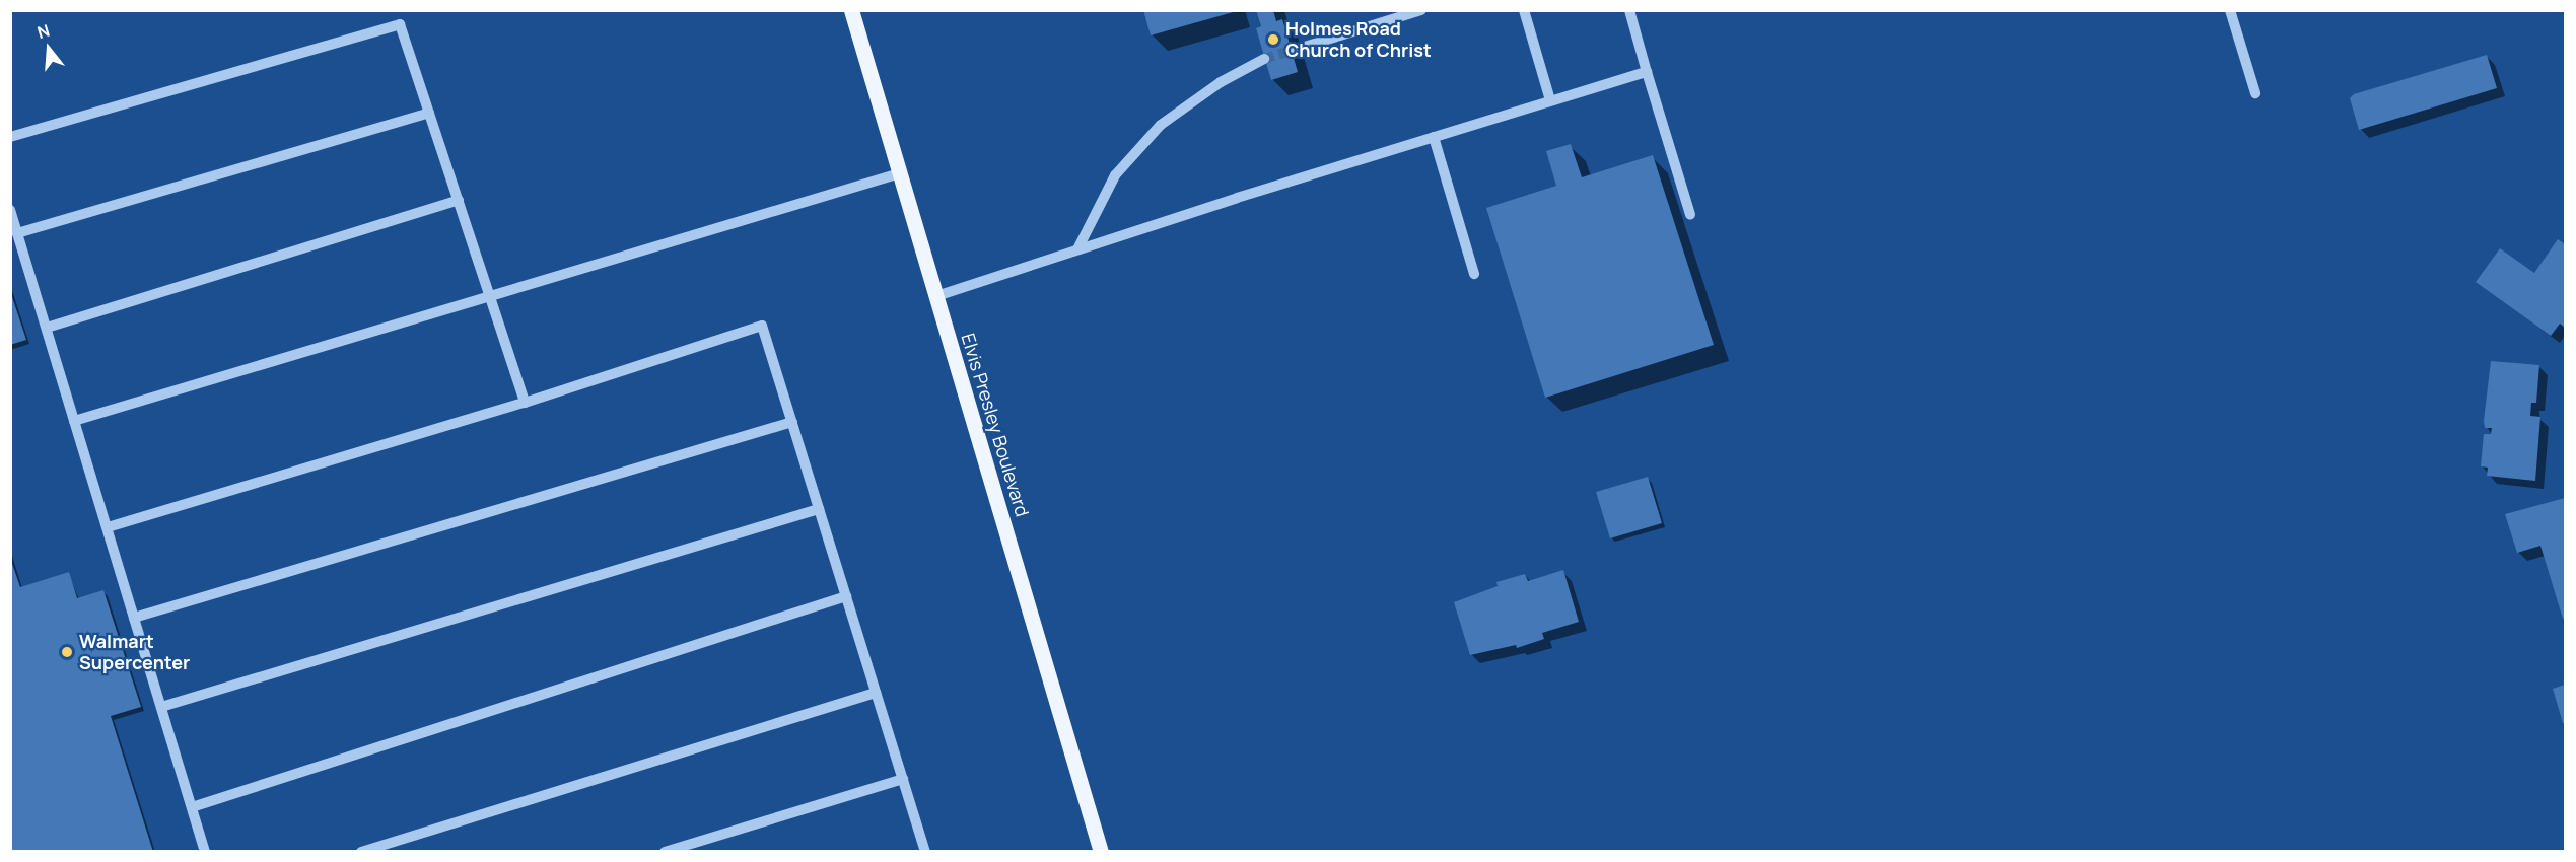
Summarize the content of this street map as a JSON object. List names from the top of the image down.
{
  "streets": {
    "main road": ["Elvis Presley Boulevard"]
  },
  "places": ["Holmes Road Church of Christ", "Walmart Supercenter"],
  "north": "top"
}
